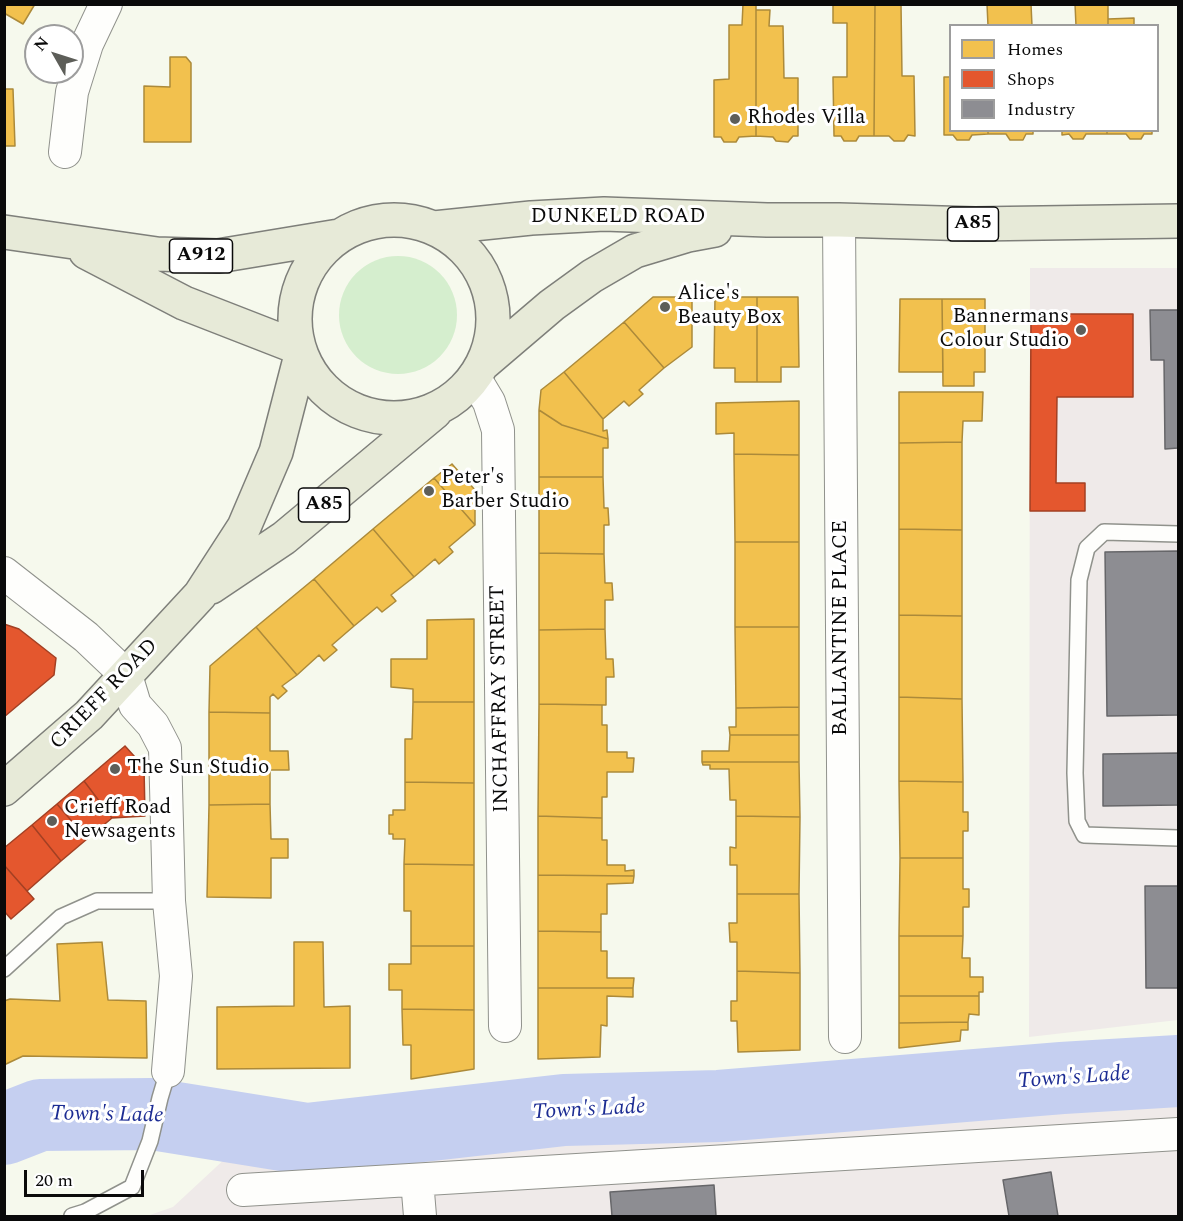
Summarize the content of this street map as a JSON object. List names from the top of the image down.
{
  "streets": {
    "main road": [
      "DUNKELD ROAD",
      "A85",
      "A912",
      "CRIEFF ROAD"
    ],
    "street": ["BALLANTINE PLACE", "INCHAFFRAY STREET"]
  },
  "crossings": [
    ["DUNKELD ROAD", "A912"],
    ["DUNKELD ROAD", "BALLANTINE PLACE"],
    ["DUNKELD ROAD", "CRIEFF ROAD"],
    ["DUNKELD ROAD", "INCHAFFRAY STREET"],
    ["A912", "CRIEFF ROAD"],
    ["A912", "INCHAFFRAY STREET"],
    ["CRIEFF ROAD", "INCHAFFRAY STREET"]
  ],
  "water": ["Town's Lade"],
  "places": [
    "Rhodes Villa",
    "Alice's Beauty Box",
    "Bannermans Colour Studio",
    "Peter's Barber Studio",
    "The Sun Studio",
    "Crieff Road Newsagents"
  ],
  "legend": ["Homes", "Shops", "Industry"],
  "scale_bar": "20 m",
  "north": "top left"
}
